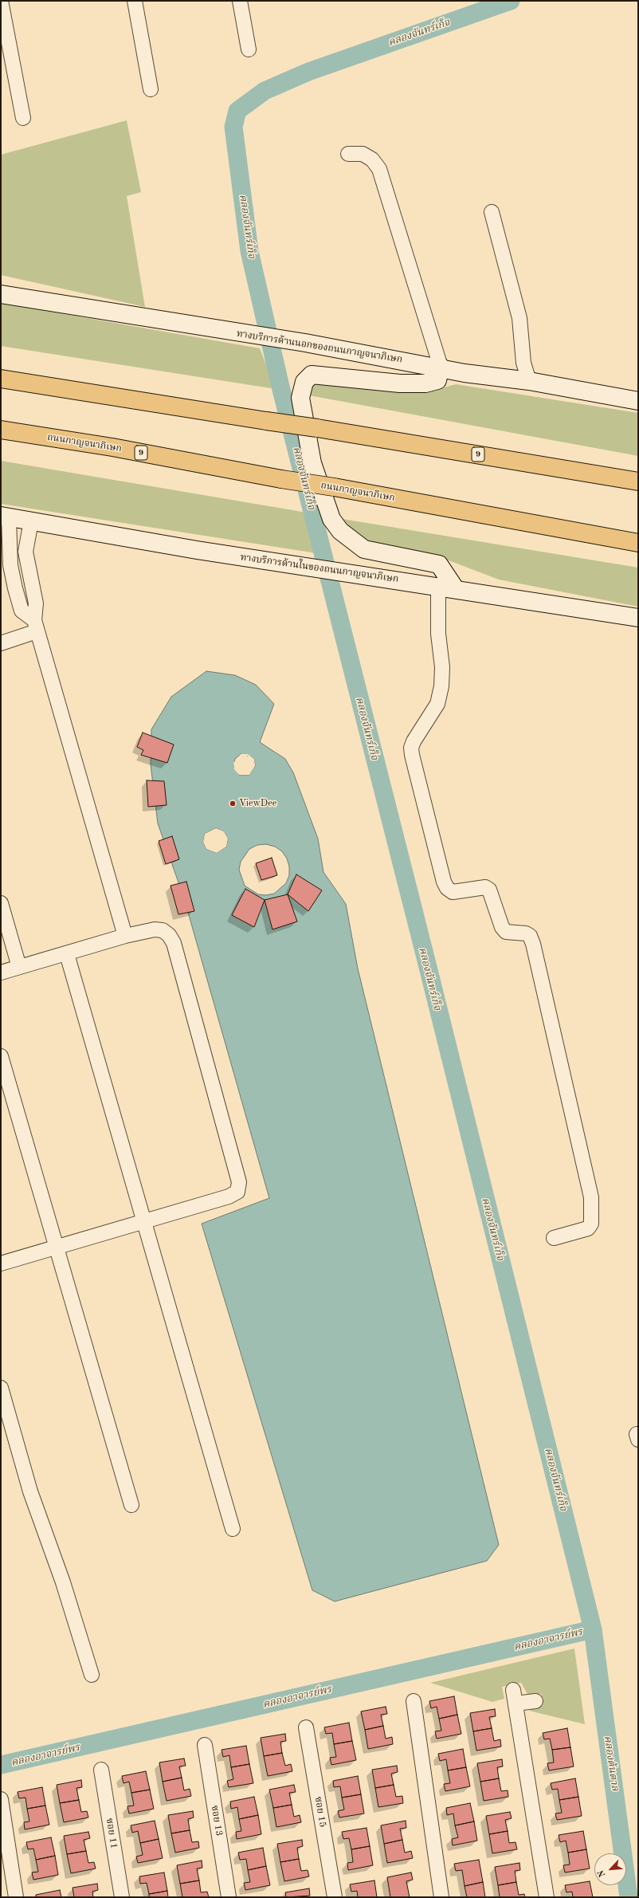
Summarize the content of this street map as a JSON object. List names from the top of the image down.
{
  "streets": {
    "highway": ["ถนนกาญจนาภิเษก", "9"],
    "main road": ["ทางบริการด้านนอกของถนนกาญจนาภิเษก", "ทางบริการด้านในของถนนกาญจนาภิเษก"],
    "street": ["ซอย 15", "ซอย 13", "ซอย 11"]
  },
  "water": ["คลองจันทร์เก็จ", "คลองอาจารย์พร", "คลองต้นตาล"],
  "places": ["ViewDee"],
  "north": "bottom left"
}
